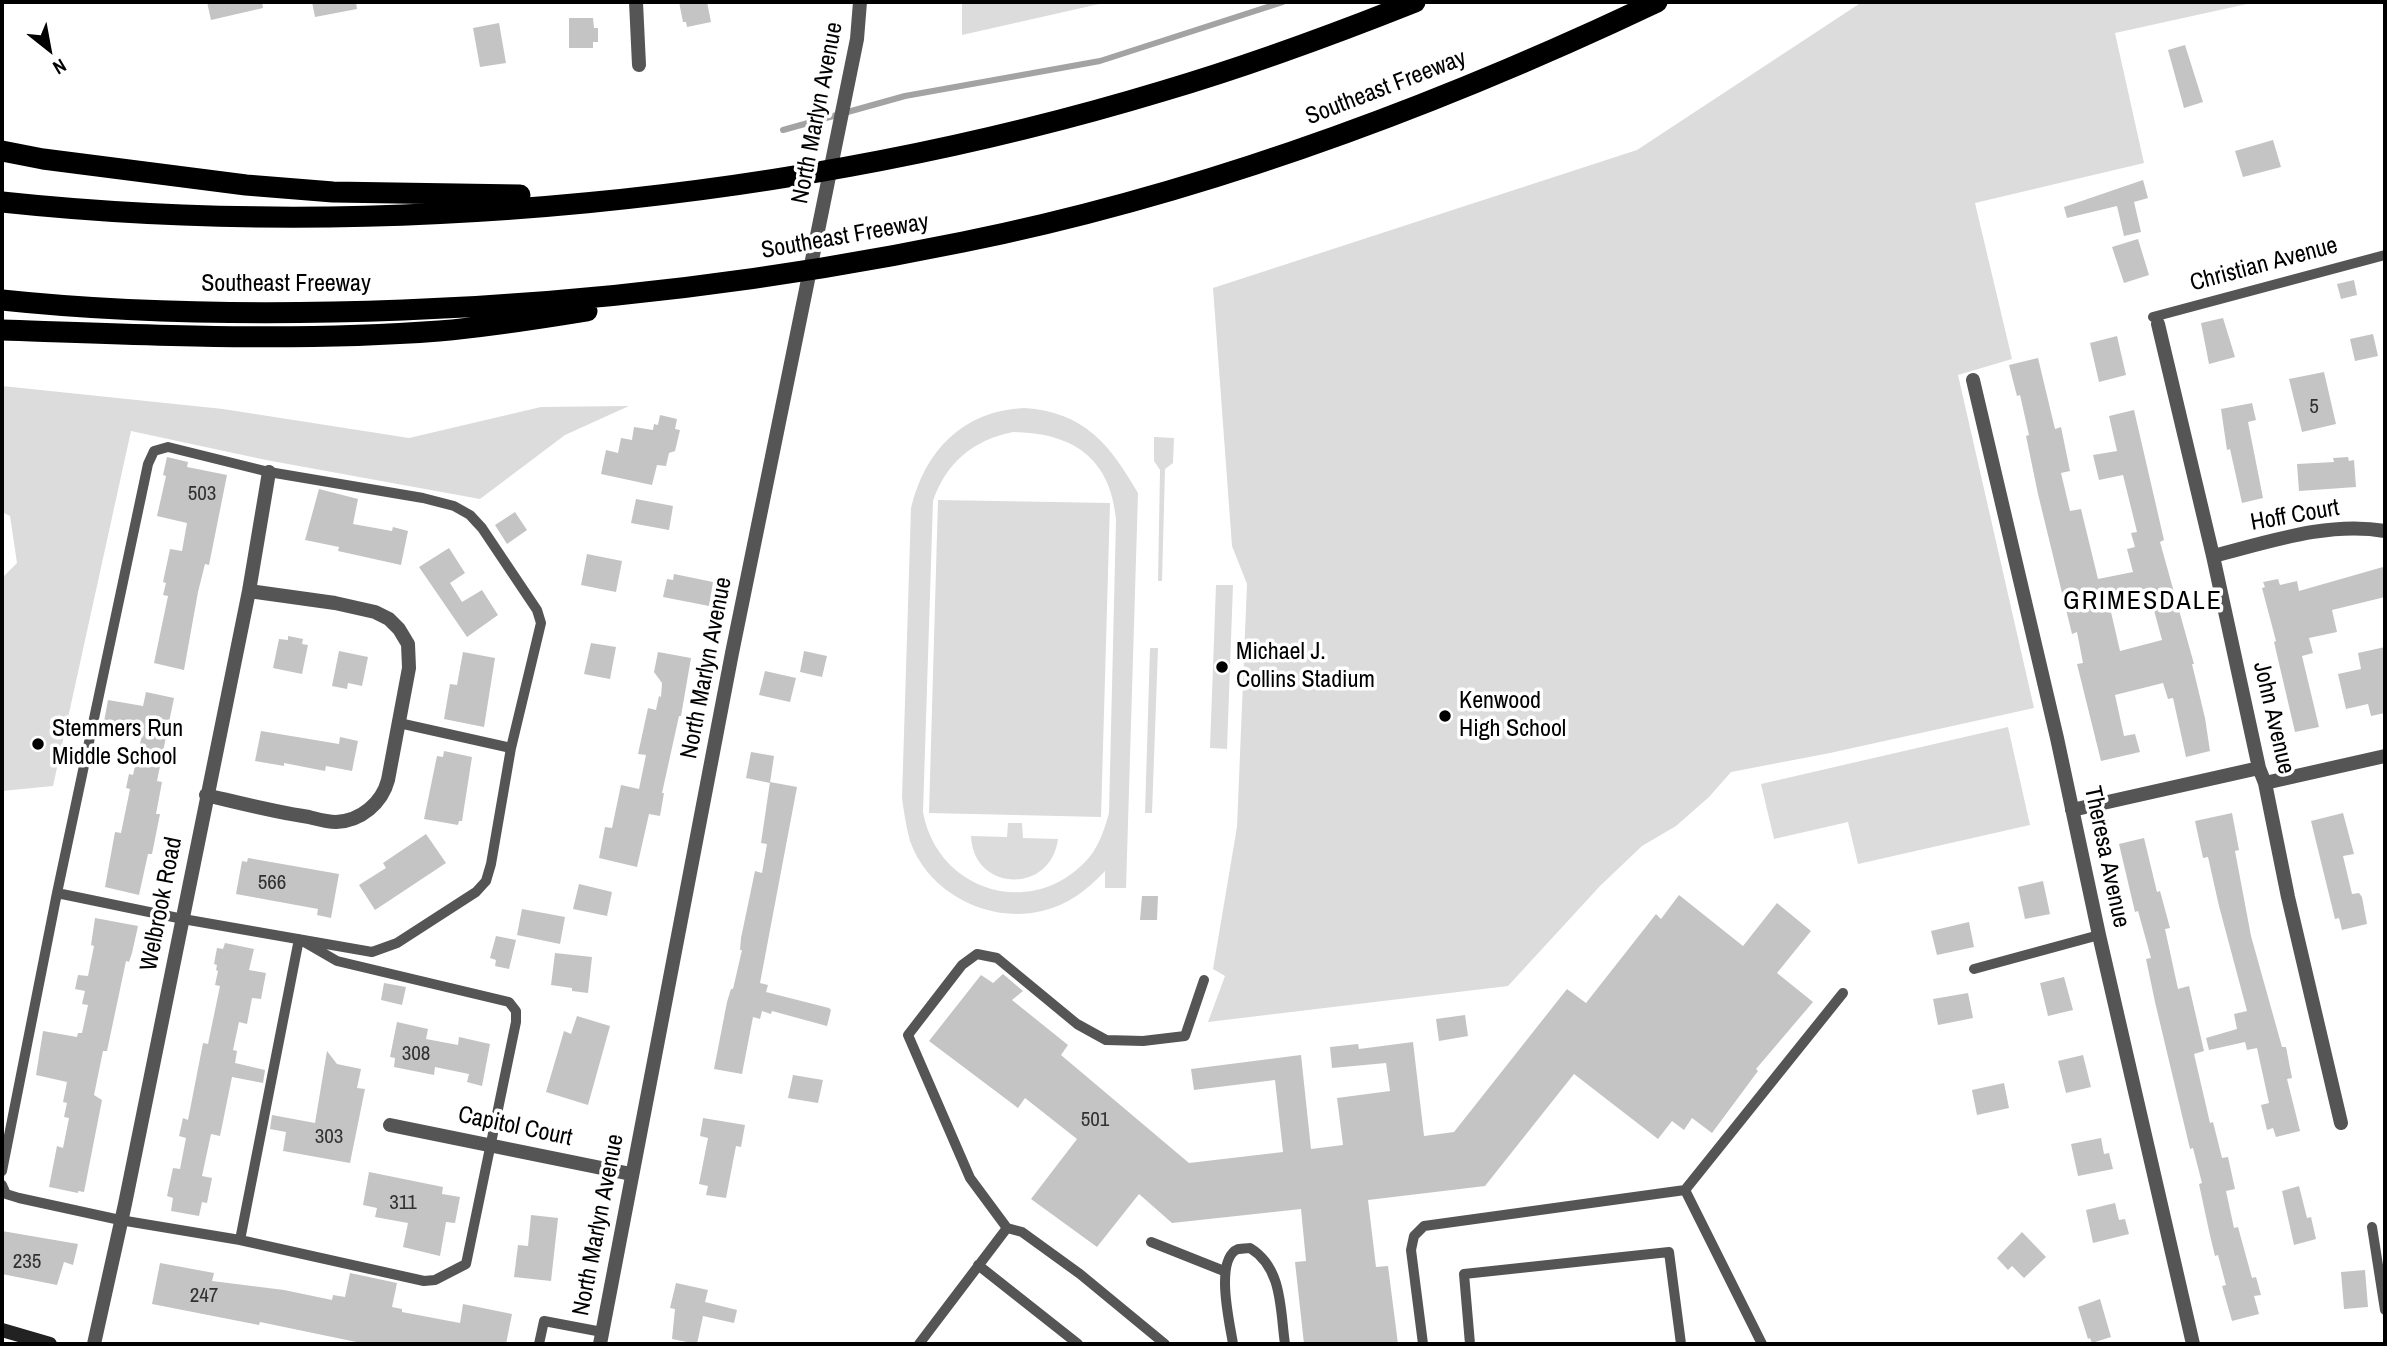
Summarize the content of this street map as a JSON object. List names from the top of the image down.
{
  "streets": {
    "highway": ["Southeast Freeway"],
    "street": [
      "North Marlyn Avenue",
      "Hoff Court",
      "John Avenue",
      "Theresa Avenue",
      "Welbrook Road",
      "Capitol Court"
    ],
    "lane": ["Christian Avenue"]
  },
  "crossings": [
    ["North Marlyn Avenue", "Capitol Court"],
    ["Christian Avenue", "John Avenue"],
    ["Hoff Court", "John Avenue"]
  ],
  "districts": ["GRIMESDALE"],
  "places": ["Michael J. Collins Stadium", "Kenwood High School", "Stemmers Run Middle School"],
  "house_numbers": [
    "5",
    "503",
    "566",
    "308",
    "501",
    "303",
    "311",
    "235",
    "247"
  ],
  "north": "bottom right"
}
